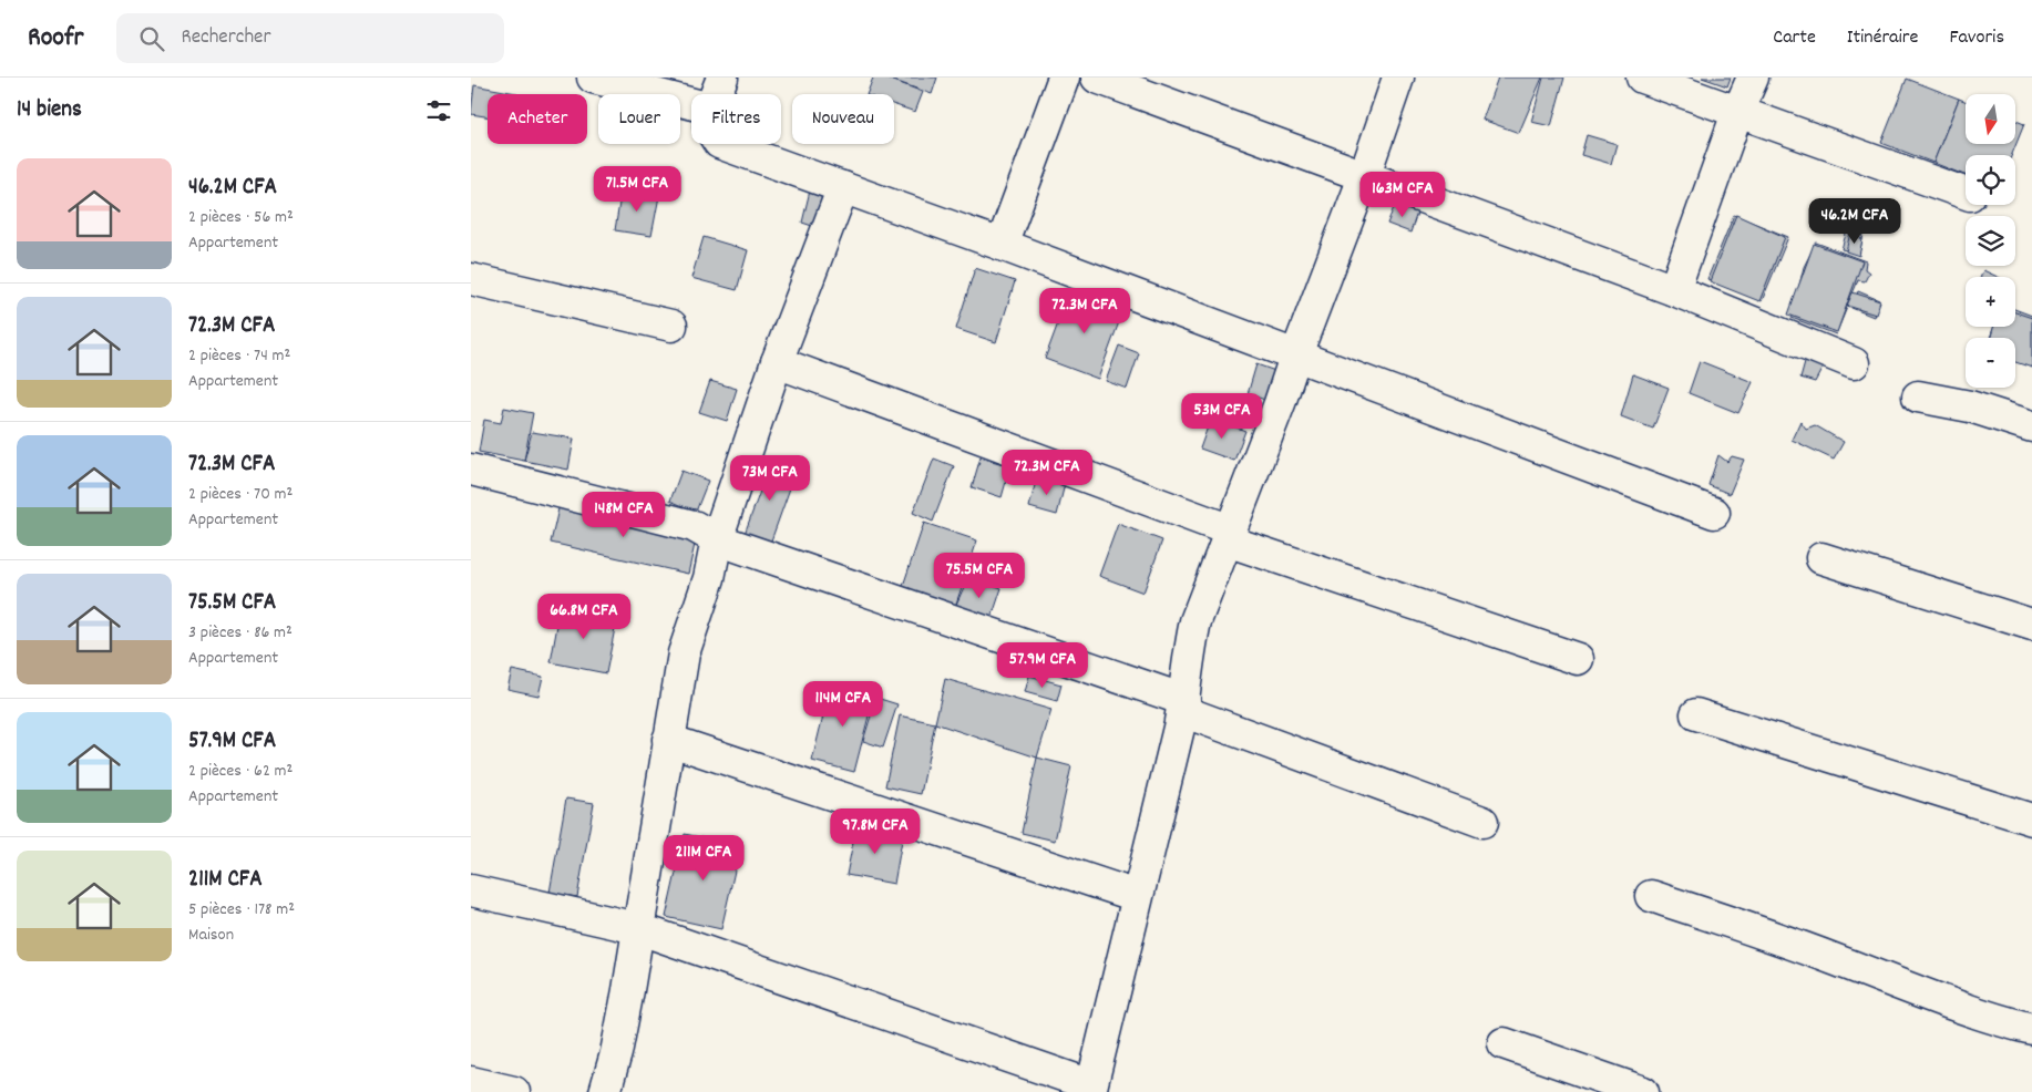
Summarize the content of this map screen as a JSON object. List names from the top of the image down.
{
  "north": "bottom",
  "page": {
    "header": "Roofr",
    "search": "Rechercher",
    "nav": ["Carte", "Itinéraire", "Favoris"],
    "heading": "14 biens",
    "map_buttons": ["+", "−"],
    "chip": [
      "Acheter",
      "Louer",
      "Filtres",
      "Nouveau"
    ],
    "list": [
      {
        "name": "46.2M CFA",
        "note": "2 pièces · 56 m² · Appartement"
      },
      {
        "name": "72.3M CFA",
        "note": "2 pièces · 74 m² · Appartement"
      },
      {
        "name": "72.3M CFA",
        "note": "2 pièces · 70 m² · Appartement"
      },
      {
        "name": "75.5M CFA",
        "note": "3 pièces · 86 m² · Appartement"
      },
      {
        "name": "57.9M CFA",
        "note": "2 pièces · 62 m² · Appartement"
      },
      {
        "name": "211M CFA",
        "note": "5 pièces · 178 m² · Maison"
      }
    ],
    "price": [
      "71.5M CFA",
      "163M CFA",
      "46.2M CFA",
      "72.3M CFA",
      "53M CFA",
      "72.3M CFA",
      "73M CFA",
      "148M CFA",
      "75.5M CFA",
      "66.8M CFA",
      "57.9M CFA",
      "114M CFA",
      "97.8M CFA",
      "211M CFA"
    ]
  }
}
